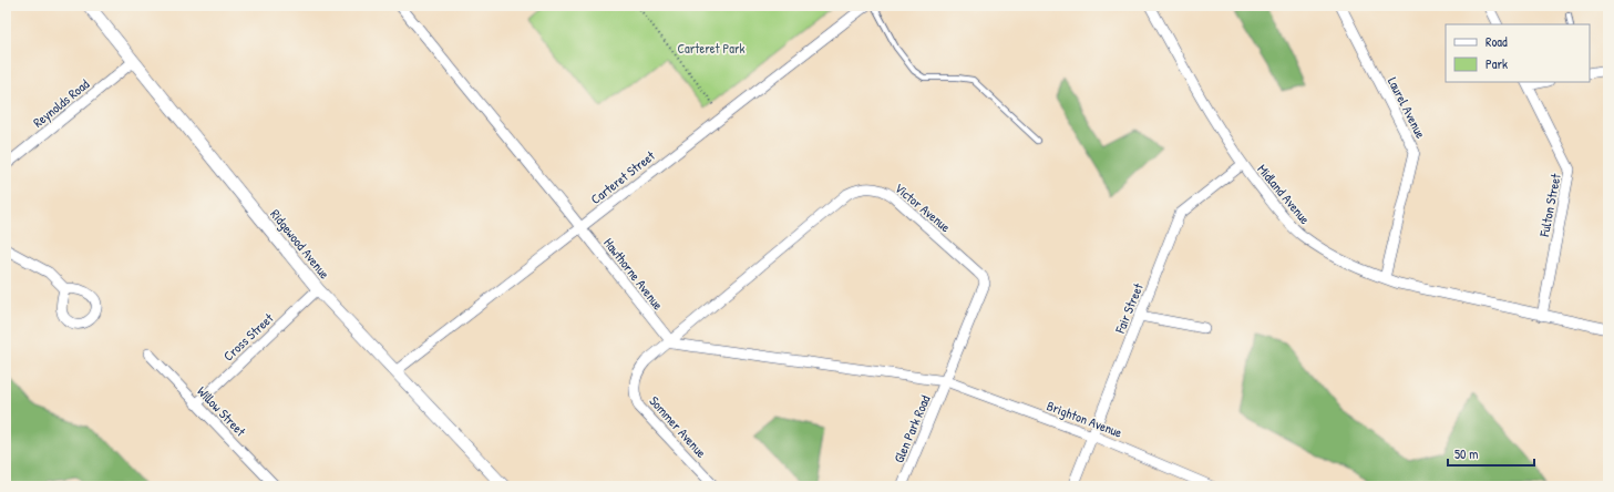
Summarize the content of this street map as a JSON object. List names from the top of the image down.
{
  "streets": {
    "street": [
      "Reynolds Road",
      "Laurel Avenue",
      "Carteret Street",
      "Midland Avenue",
      "Fulton Street",
      "Victor Avenue",
      "Ridgewood Avenue",
      "Hawthorne Avenue",
      "Fair Street",
      "Cross Street",
      "Willow Street",
      "Brighton Avenue",
      "Sommer Avenue",
      "Glen Park Road"
    ]
  },
  "crossings": [
    ["Reynolds Road", "Ridgewood Avenue"],
    ["Laurel Avenue", "Midland Avenue"],
    ["Carteret Street", "Ridgewood Avenue"],
    ["Carteret Street", "Hawthorne Avenue"],
    ["Midland Avenue", "Fulton Street"],
    ["Midland Avenue", "Fair Street"],
    ["Victor Avenue", "Hawthorne Avenue"],
    ["Victor Avenue", "Brighton Avenue"],
    ["Victor Avenue", "Sommer Avenue"],
    ["Victor Avenue", "Glen Park Road"],
    ["Ridgewood Avenue", "Cross Street"],
    ["Hawthorne Avenue", "Sommer Avenue"],
    ["Fair Street", "Brighton Avenue"],
    ["Cross Street", "Willow Street"],
    ["Brighton Avenue", "Glen Park Road"]
  ],
  "parks": ["Carteret Park"],
  "legend": ["Road", "Park"],
  "scale_bar": "50 m"
}
